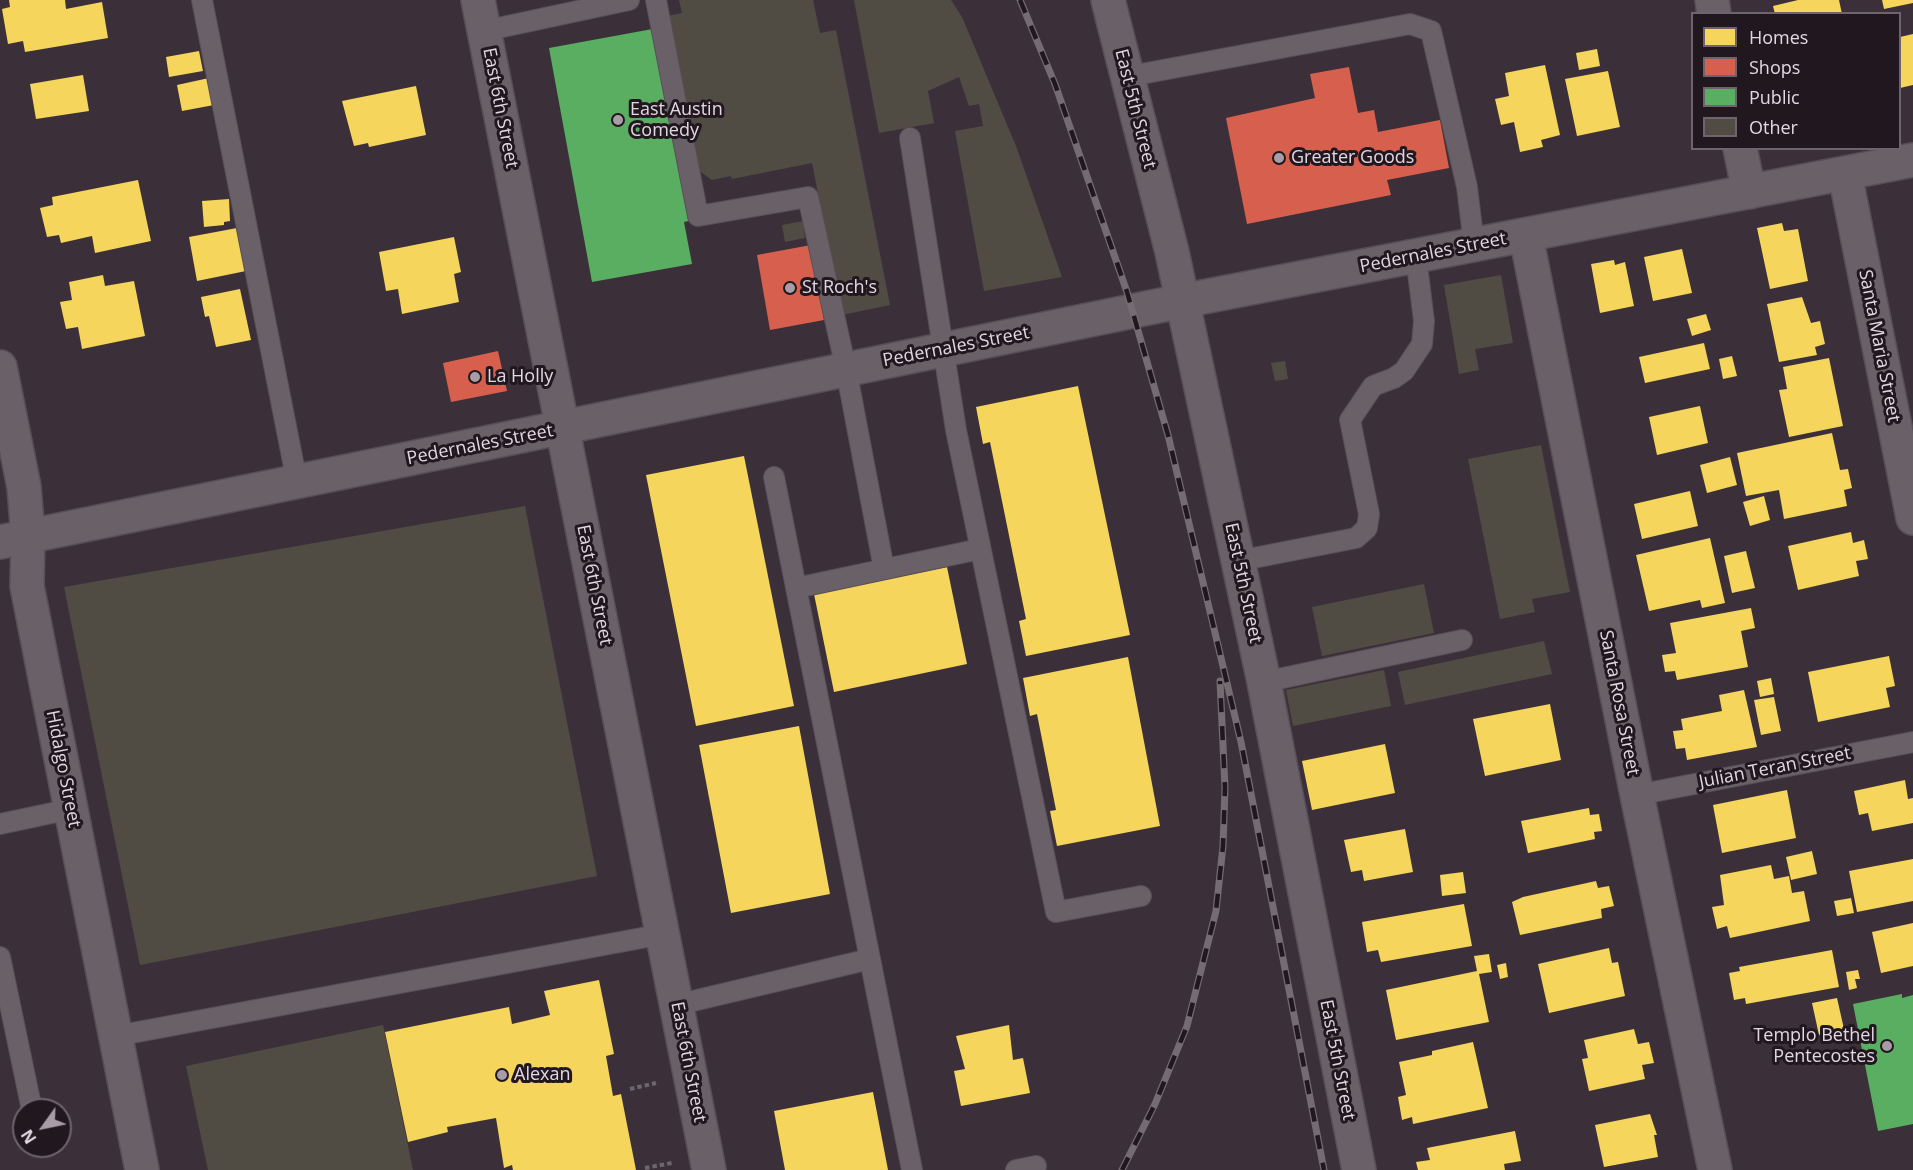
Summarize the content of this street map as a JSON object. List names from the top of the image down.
{
  "streets": {
    "street": [
      "East 6th Street",
      "East 5th Street",
      "Pedernales Street",
      "Santa Maria Street",
      "Santa Rosa Street",
      "Hidalgo Street"
    ],
    "lane": ["Julian Teran Street"]
  },
  "crossings": [
    ["East 6th Street", "Pedernales Street"],
    ["East 5th Street", "Pedernales Street"],
    ["Pedernales Street", "Santa Maria Street"],
    ["Pedernales Street", "Santa Rosa Street"],
    ["Pedernales Street", "Hidalgo Street"],
    ["Santa Rosa Street", "Julian Teran Street"]
  ],
  "places": [
    "East Austin Comedy",
    "Greater Goods",
    "St Roch's",
    "La Holly",
    "Templo Bethel Pentecostes",
    "Alexan"
  ],
  "legend": [
    "Homes",
    "Shops",
    "Public",
    "Other"
  ],
  "north": "bottom left"
}
